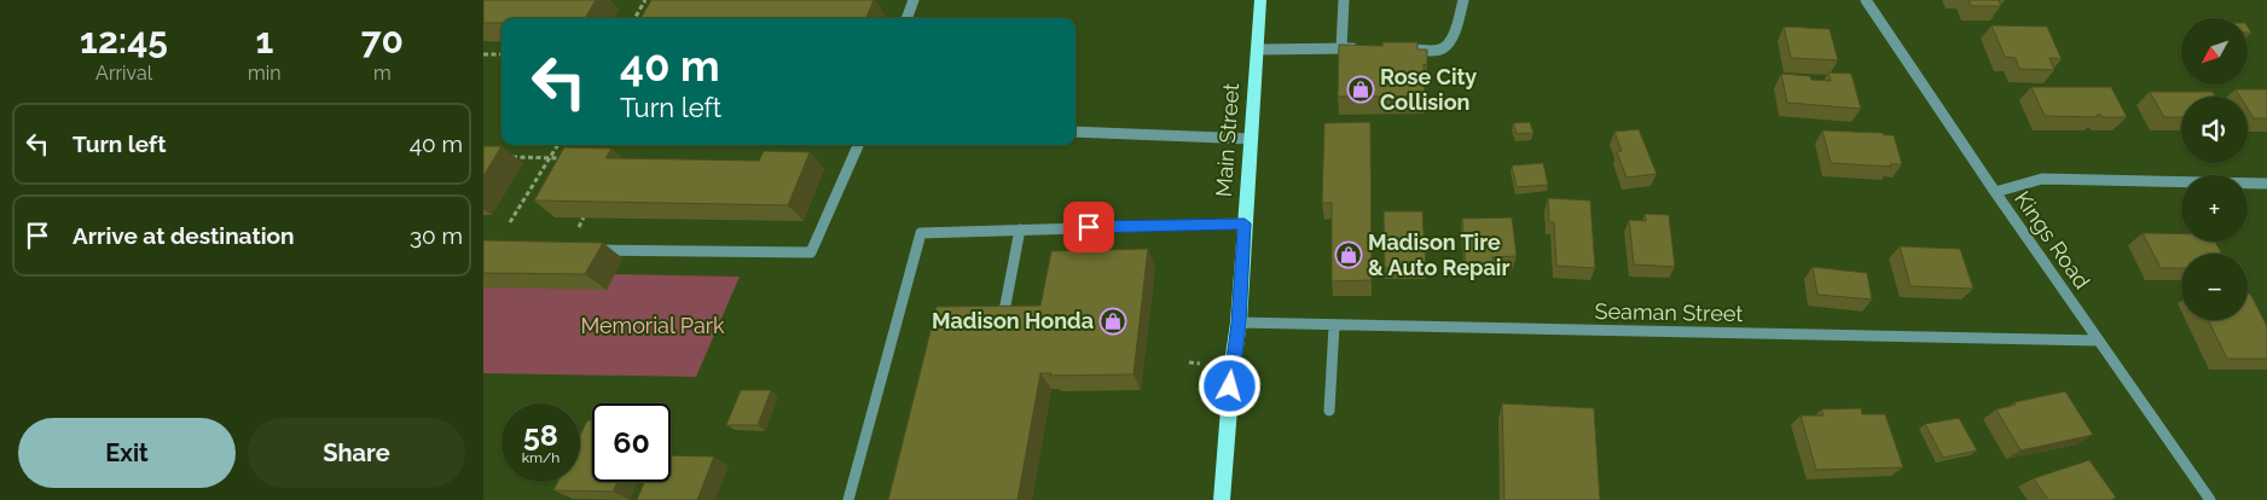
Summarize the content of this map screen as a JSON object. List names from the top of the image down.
{
  "streets": {
    "main road": ["Main Street"],
    "street": ["Kings Road", "Seaman Street"]
  },
  "crossings": [
    ["Main Street", "Seaman Street"],
    ["Kings Road", "Seaman Street"]
  ],
  "parks": ["Memorial Park"],
  "places": {
    "shop": ["Rose City Collision", "Madison Tire & Auto Repair", "Madison Honda"]
  },
  "north": "bottom left",
  "page": {
    "eta": [
      "12:45",
      "Arrival",
      "1",
      "min",
      "70",
      "m"
    ],
    "map_buttons": ["+", "−"],
    "turn": ["40 m", "Turn left"],
    "list": [
      {
        "name": "Turn left",
        "value": "40 m"
      },
      {
        "name": "Arrive at destination",
        "value": "30 m"
      }
    ],
    "speed": "58 km/h",
    "limit": "60",
    "buttons": ["Exit", "Share"]
  }
}
